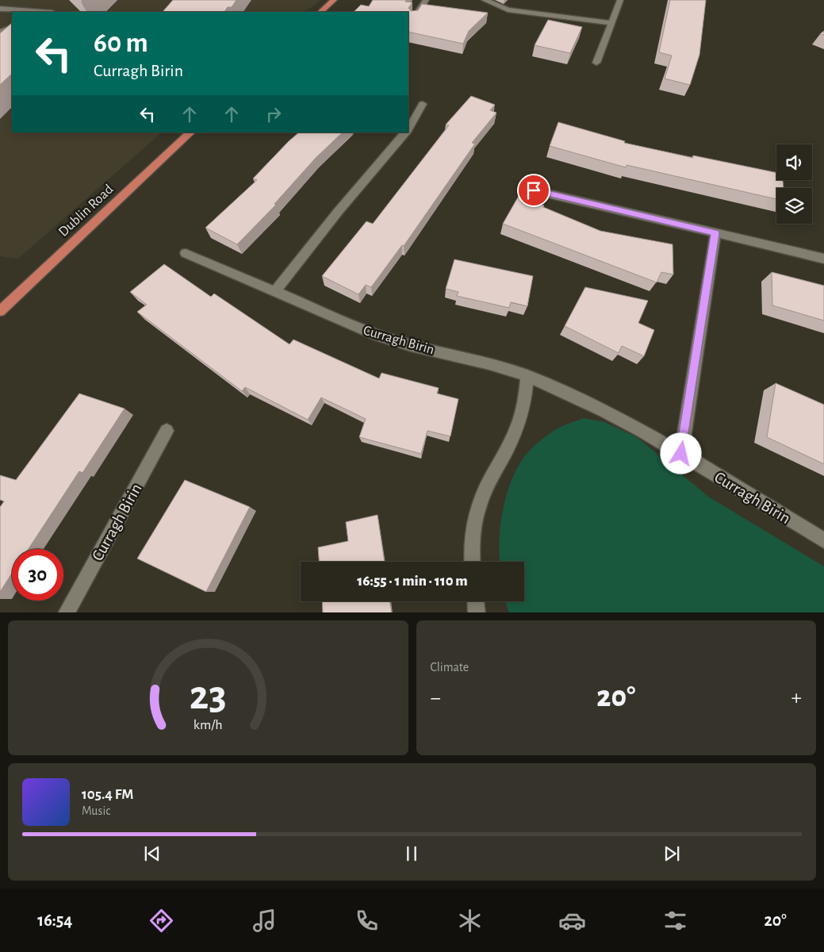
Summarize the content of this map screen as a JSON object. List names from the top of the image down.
{
  "streets": {
    "main road": ["Dublin Road"],
    "street": ["Curragh Birin"]
  },
  "page": {
    "turn": ["60 m", "Curragh Birin"],
    "limit": "30",
    "trip": "16:55 · 1 min · 110 m",
    "tile": "Climate",
    "heat": ["−", "20°", "+"],
    "song": ["105.4 FM", "Music"],
    "tabs": ["16:54", "20°"],
    "gauge": ["23", "km/h"]
  }
}
